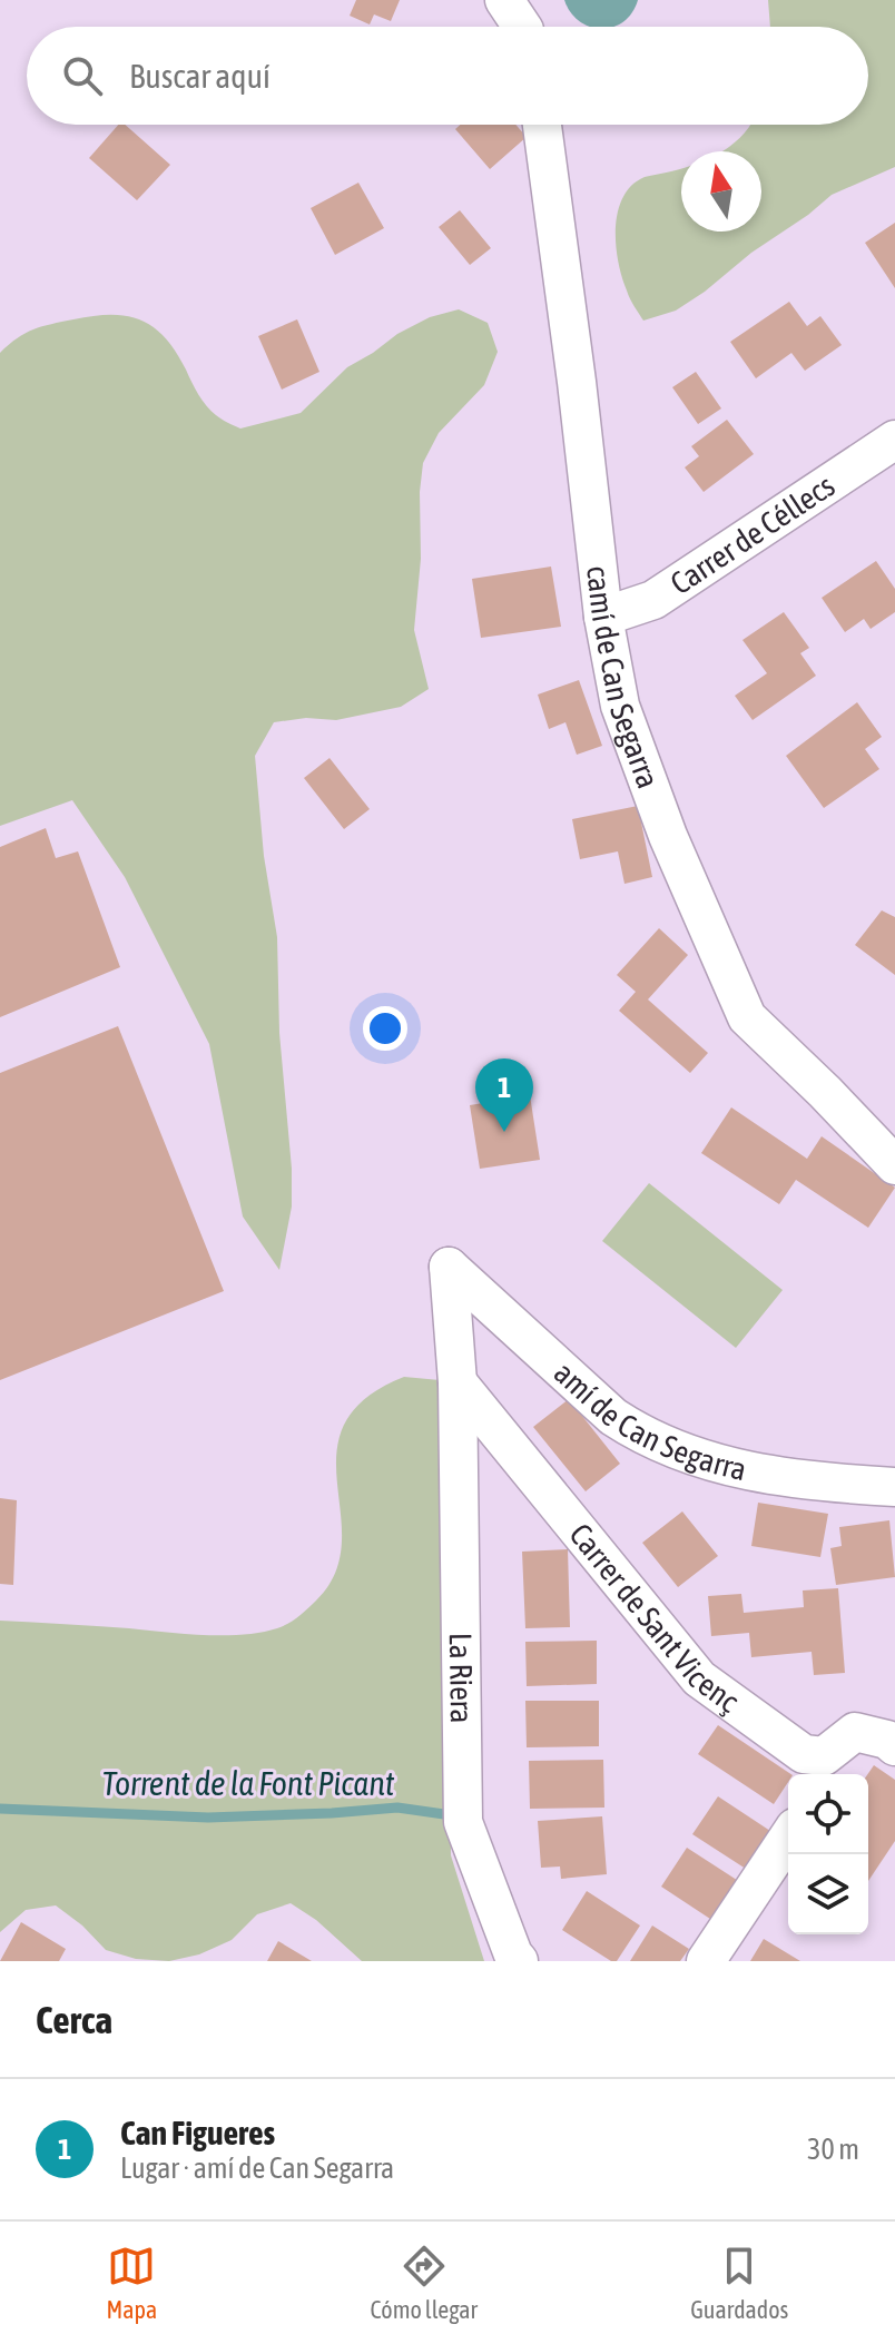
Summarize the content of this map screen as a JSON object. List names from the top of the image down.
{
  "streets": {
    "street": [
      "Carrer de Céllecs",
      "camí de Can Segarra",
      "amí de Can Segarra",
      "Carrer de Sant Vicenç",
      "La Riera"
    ]
  },
  "crossings": [
    ["Carrer de Céllecs", "camí de Can Segarra"],
    ["amí de Can Segarra", "La Riera"],
    ["Carrer de Sant Vicenç", "La Riera"]
  ],
  "water": ["Torrent de la Font Picant"],
  "north": "top",
  "page": {
    "search": "Buscar aquí",
    "pins": "1",
    "heading": "Cerca",
    "list": [
      {
        "mark": "1",
        "name": "Can Figueres",
        "note": "Lugar · amí de Can Segarra",
        "value": "30 m"
      }
    ],
    "nav": ["Mapa", "Cómo llegar", "Guardados"]
  }
}
